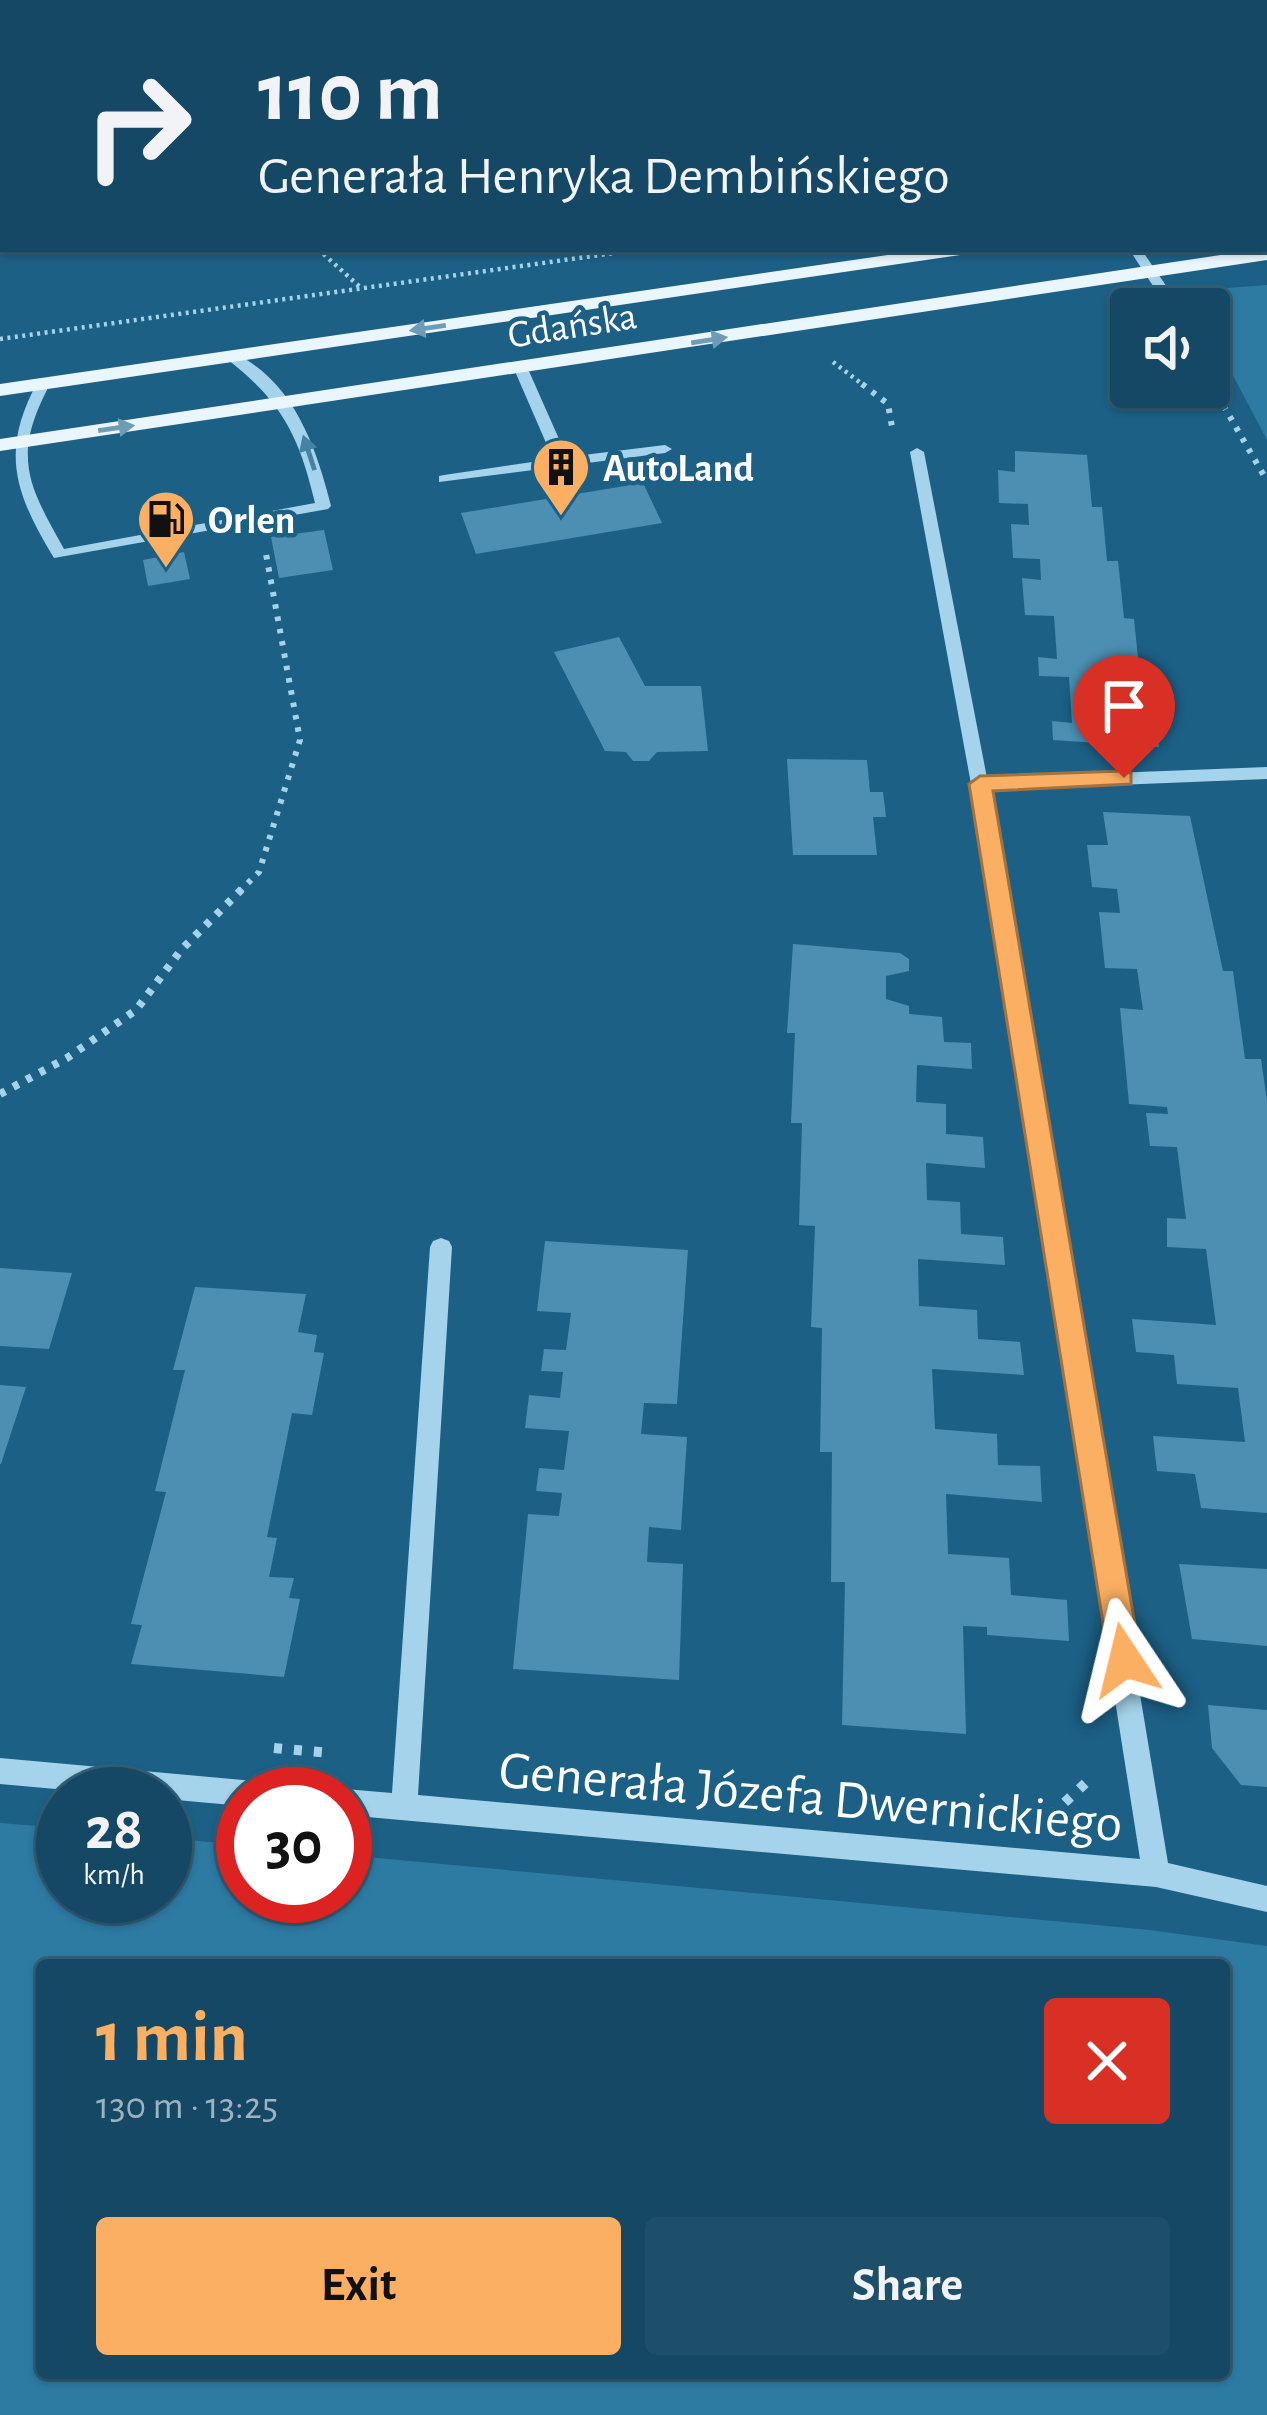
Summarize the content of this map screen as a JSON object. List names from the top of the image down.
{
  "streets": {
    "main road": ["Gdańska"],
    "street": ["Generała Józefa Dwernickiego"]
  },
  "places": {
    "building": ["AutoLand"],
    "fuel station": ["Orlen"]
  },
  "page": {
    "turn": ["110 m", "Generała Henryka Dembińskiego"],
    "speed": "28 km/h",
    "limit": "30",
    "heading": ["1 min", "130 m · 13:25"],
    "buttons": ["Exit", "Share"]
  }
}
